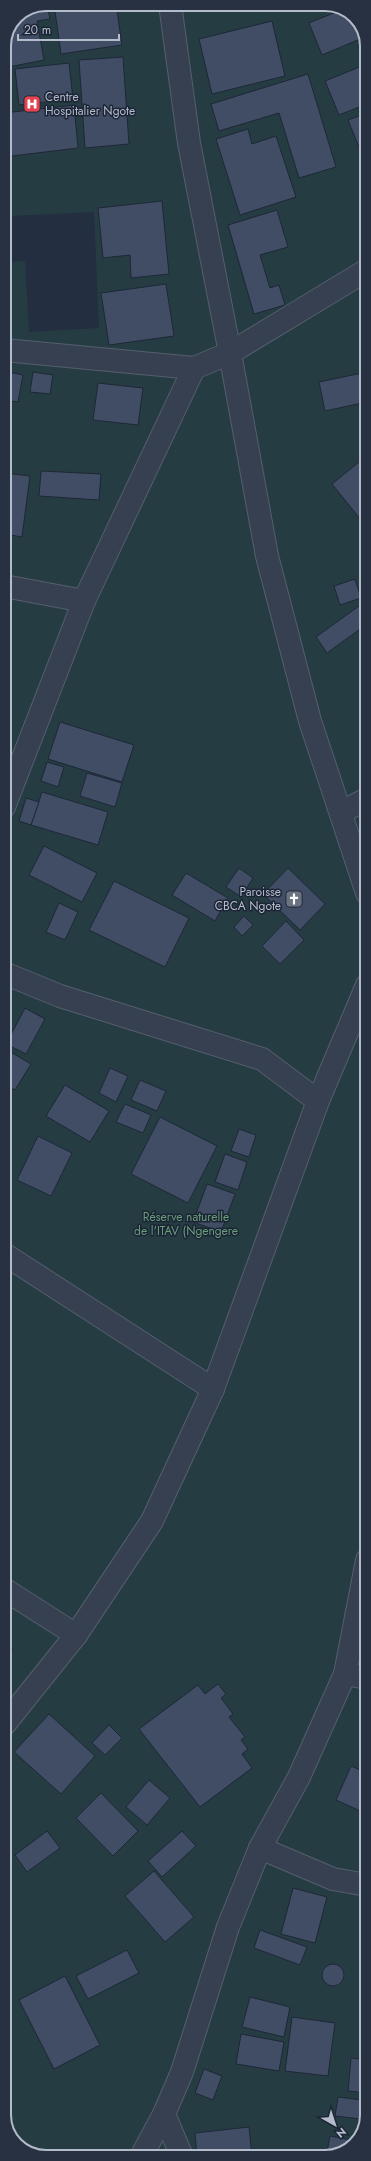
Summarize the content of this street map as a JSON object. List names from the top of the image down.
{
  "parks": ["Réserve naturelle de l'ITAV (Ngengere"],
  "places": {
    "hospital": ["Centre Hospitalier Ngote"],
    "church": ["Paroisse CBCA Ngote"]
  },
  "scale_bar": "20 m",
  "north": "bottom right"
}
